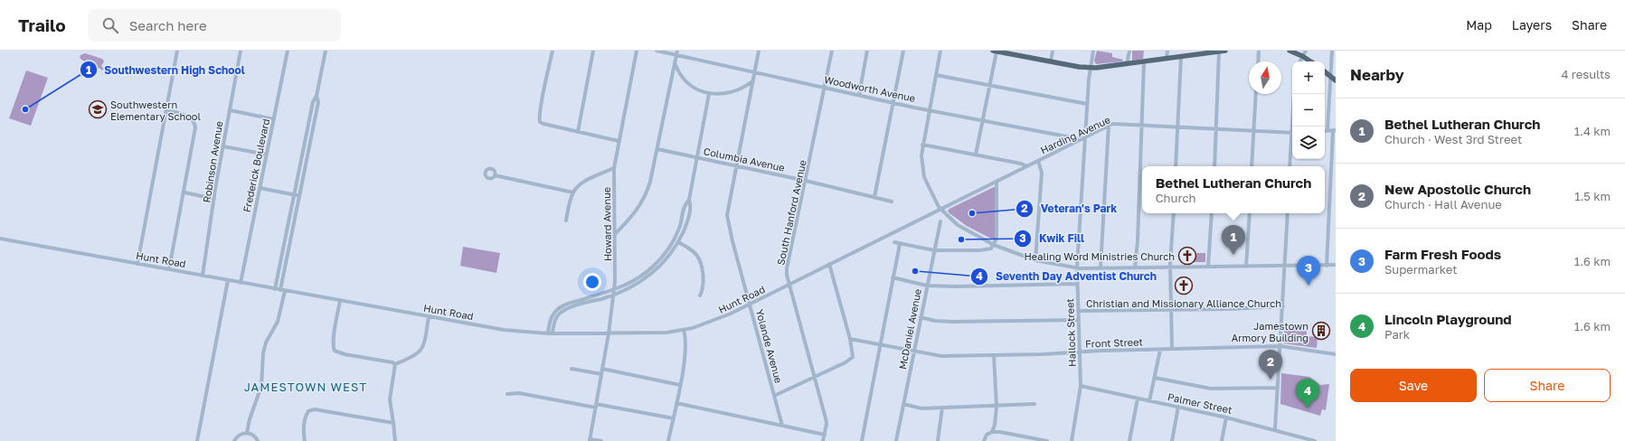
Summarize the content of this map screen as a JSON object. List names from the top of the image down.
{
  "streets": {
    "street": [
      "Woodworth Avenue",
      "Harding Avenue",
      "Columbia Avenue",
      "Robinson Avenue",
      "Frederick Boulevard",
      "South Hanford Avenue",
      "Howard Avenue",
      "Hunt Road",
      "McDaniel Avenue",
      "Hallock Street",
      "Front Street",
      "Yolande Avenue",
      "Palmer Street"
    ]
  },
  "crossings": [
    ["Woodworth Avenue", "Harding Avenue"],
    ["Woodworth Avenue", "South Hanford Avenue"],
    ["Woodworth Avenue", "Yolande Avenue"],
    ["Harding Avenue", "Hunt Road"],
    ["Harding Avenue", "Hallock Street"],
    ["Columbia Avenue", "South Hanford Avenue"],
    ["Columbia Avenue", "Yolande Avenue"],
    ["Robinson Avenue", "Hunt Road"],
    ["Frederick Boulevard", "Hunt Road"],
    ["South Hanford Avenue", "Hunt Road"],
    ["Howard Avenue", "Hunt Road"],
    ["Hunt Road", "Yolande Avenue"],
    ["McDaniel Avenue", "Front Street"],
    ["Hallock Street", "Front Street"],
    ["Hallock Street", "Palmer Street"]
  ],
  "districts": ["JAMESTOWN WEST"],
  "places": {
    "other": [
      "Southwestern High School",
      "Veteran's Park",
      "Kwik Fill",
      "Seventh Day Adventist Church"
    ],
    "school or university": ["Southwestern Elementary School"],
    "church": ["Healing Word Ministries Church", "Christian and Missionary Alliance Church"],
    "building": ["Jamestown Armory Building"]
  },
  "north": "top",
  "page": {
    "header": "Trailo",
    "search": "Search here",
    "nav": ["Map", "Layers", "Share"],
    "heading": ["Nearby", "4 results"],
    "map_buttons": ["+", "−"],
    "list": [
      {
        "mark": "1",
        "name": "Bethel Lutheran Church",
        "note": "Church · West 3rd Street",
        "value": "1.4 km"
      },
      {
        "mark": "2",
        "name": "New Apostolic Church",
        "note": "Church · Hall Avenue",
        "value": "1.5 km"
      },
      {
        "mark": "3",
        "name": "Farm Fresh Foods",
        "note": "Supermarket",
        "value": "1.6 km"
      },
      {
        "mark": "4",
        "name": "Lincoln Playground",
        "note": "Park",
        "value": "1.6 km"
      }
    ],
    "popup": ["Bethel Lutheran Church", "Church"],
    "pins": [
      "1",
      "3",
      "2",
      "4"
    ],
    "buttons": ["Save", "Share"]
  }
}
